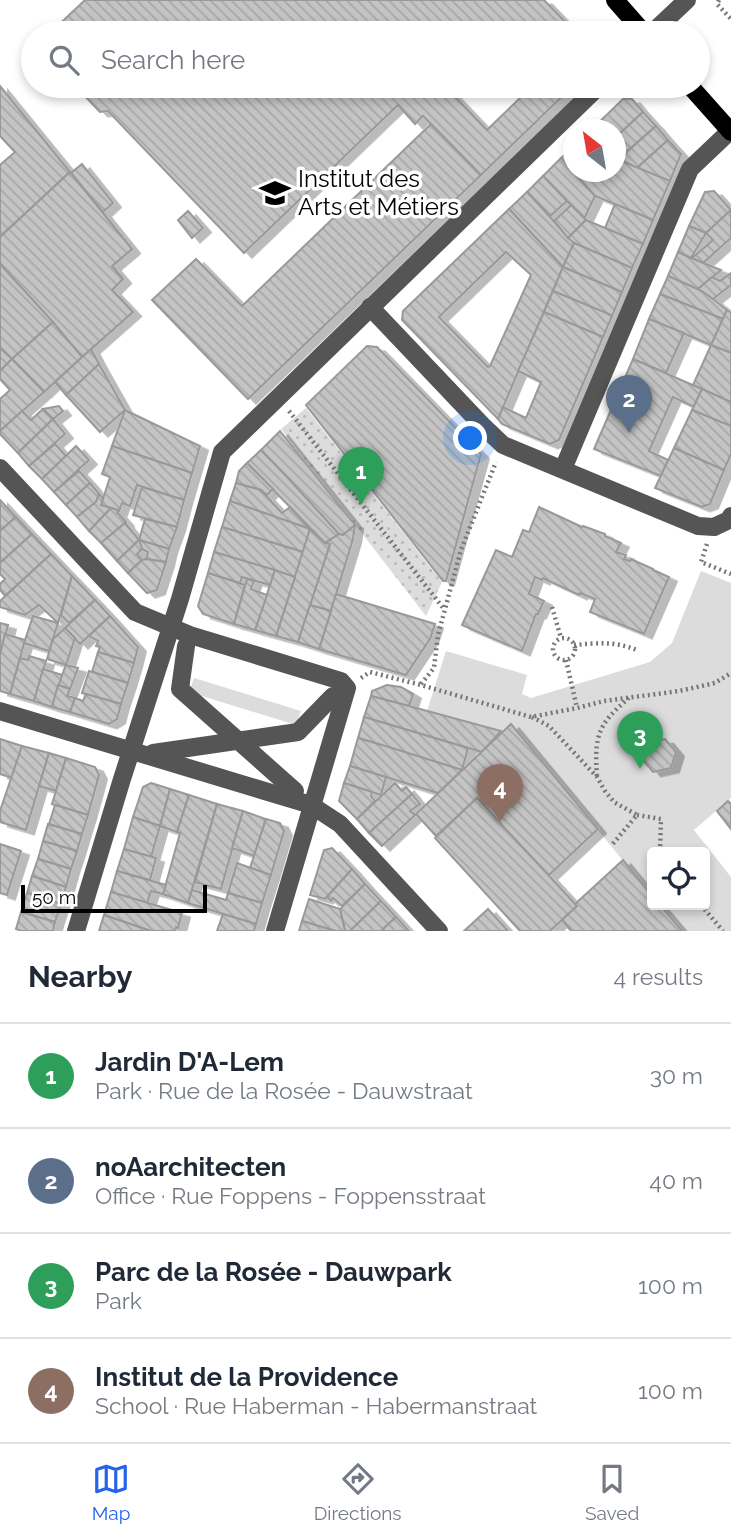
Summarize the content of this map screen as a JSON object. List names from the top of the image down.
{
  "places": {
    "school or university": ["Institut des Arts et Métiers"]
  },
  "scale_bar": "50 m",
  "north": "top left",
  "page": {
    "search": "Search here",
    "pins": [
      "2",
      "1",
      "3",
      "4"
    ],
    "scale": "50 m",
    "heading": ["Nearby", "4 results"],
    "list": [
      {
        "mark": "1",
        "name": "Jardin D'A-Lem",
        "note": "Park · Rue de la Rosée - Dauwstraat",
        "value": "30 m"
      },
      {
        "mark": "2",
        "name": "noAarchitecten",
        "note": "Office · Rue Foppens - Foppensstraat",
        "value": "40 m"
      },
      {
        "mark": "3",
        "name": "Parc de la Rosée - Dauwpark",
        "note": "Park",
        "value": "100 m"
      },
      {
        "mark": "4",
        "name": "Institut de la Providence",
        "note": "School · Rue Haberman - Habermanstraat",
        "value": "100 m"
      }
    ],
    "nav": ["Map", "Directions", "Saved"]
  }
}
